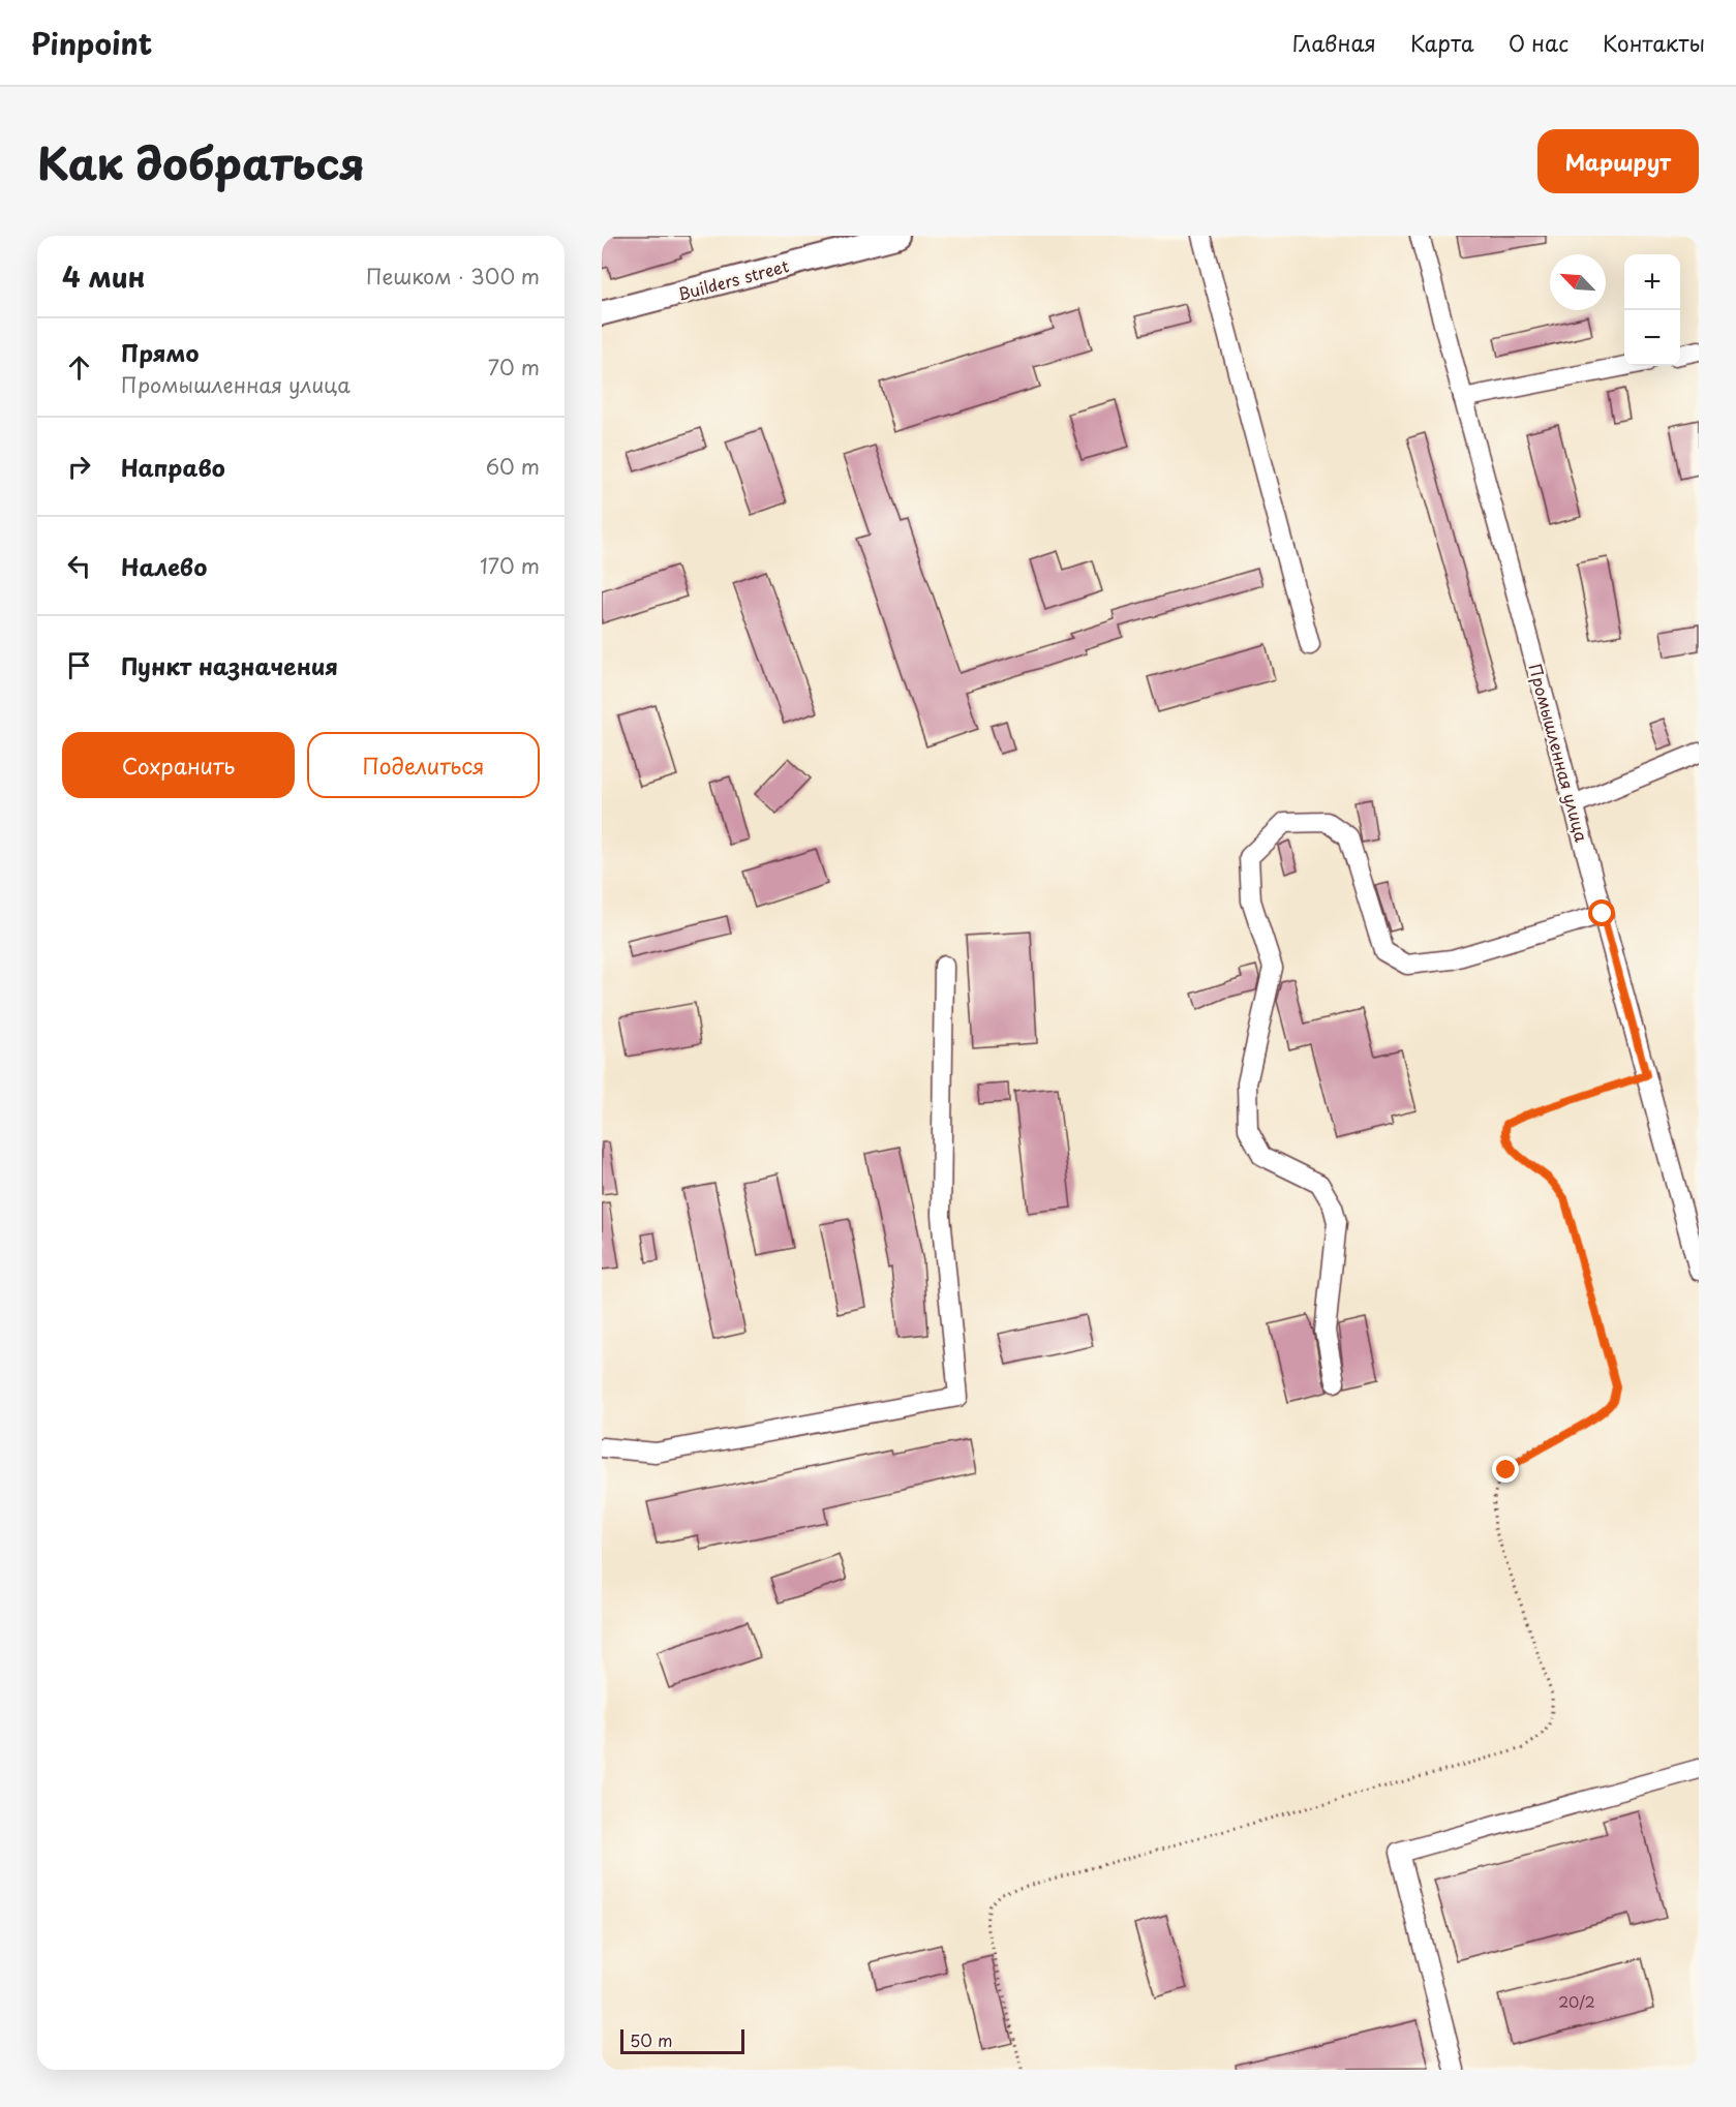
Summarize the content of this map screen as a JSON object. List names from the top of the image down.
{
  "streets": {
    "main road": ["Builders street"],
    "street": ["Промышленная улица"]
  },
  "house_numbers": ["20/2"],
  "scale_bar": "50 m",
  "north": "top left",
  "page": {
    "header": "Pinpoint",
    "nav": [
      "Главная",
      "Карта",
      "О нас",
      "Контакты"
    ],
    "title": "Как добраться",
    "buttons": [
      "Маршрут",
      ["Сохранить", "Поделиться"]
    ],
    "heading": ["4 мин", "Пешком · 300 m"],
    "map_buttons": ["+", "−"],
    "list": [
      ["Прямо", "Промышленная улица", "70 m"],
      ["Направо", "60 m"],
      ["Налево", "170 m"],
      "Пункт назначения"
    ],
    "scale": "50 m"
  }
}
